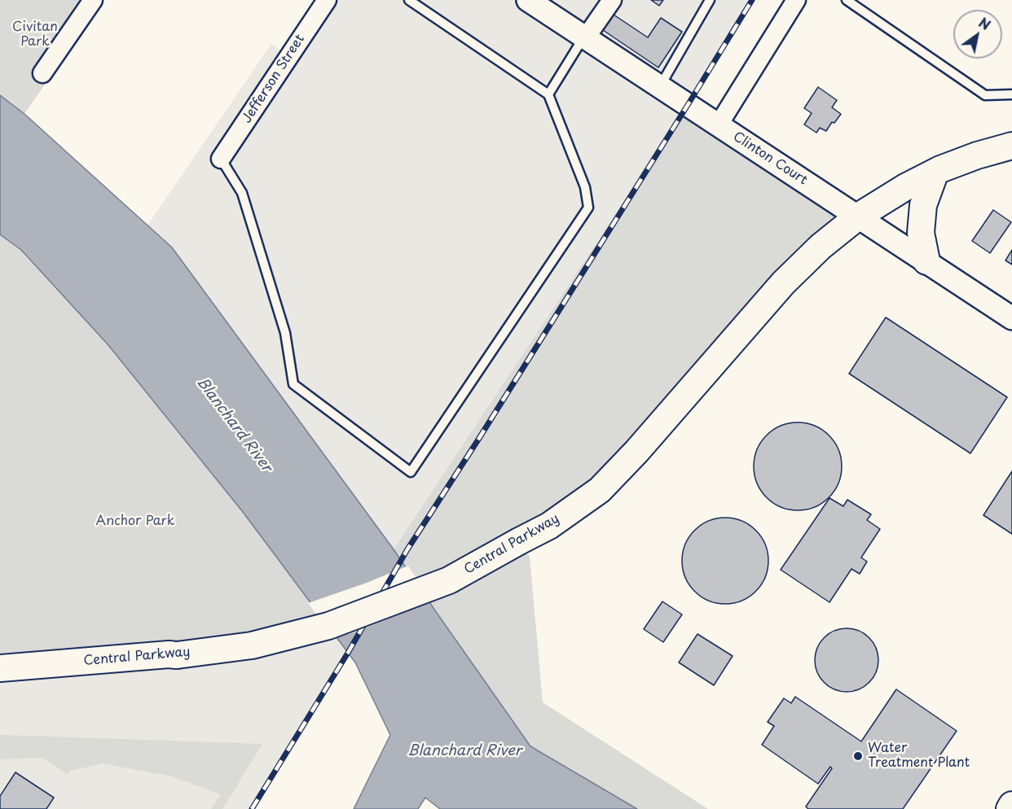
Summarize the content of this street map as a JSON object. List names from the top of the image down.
{
  "streets": {
    "main road": ["Central Parkway"],
    "street": ["Jefferson Street", "Clinton Court"]
  },
  "crossings": [
    ["Clinton Court", "Central Parkway"]
  ],
  "water": ["Blanchard River"],
  "parks": ["Civitan Park", "Anchor Park"],
  "places": ["Water Treatment Plant"],
  "north": "top right"
}
